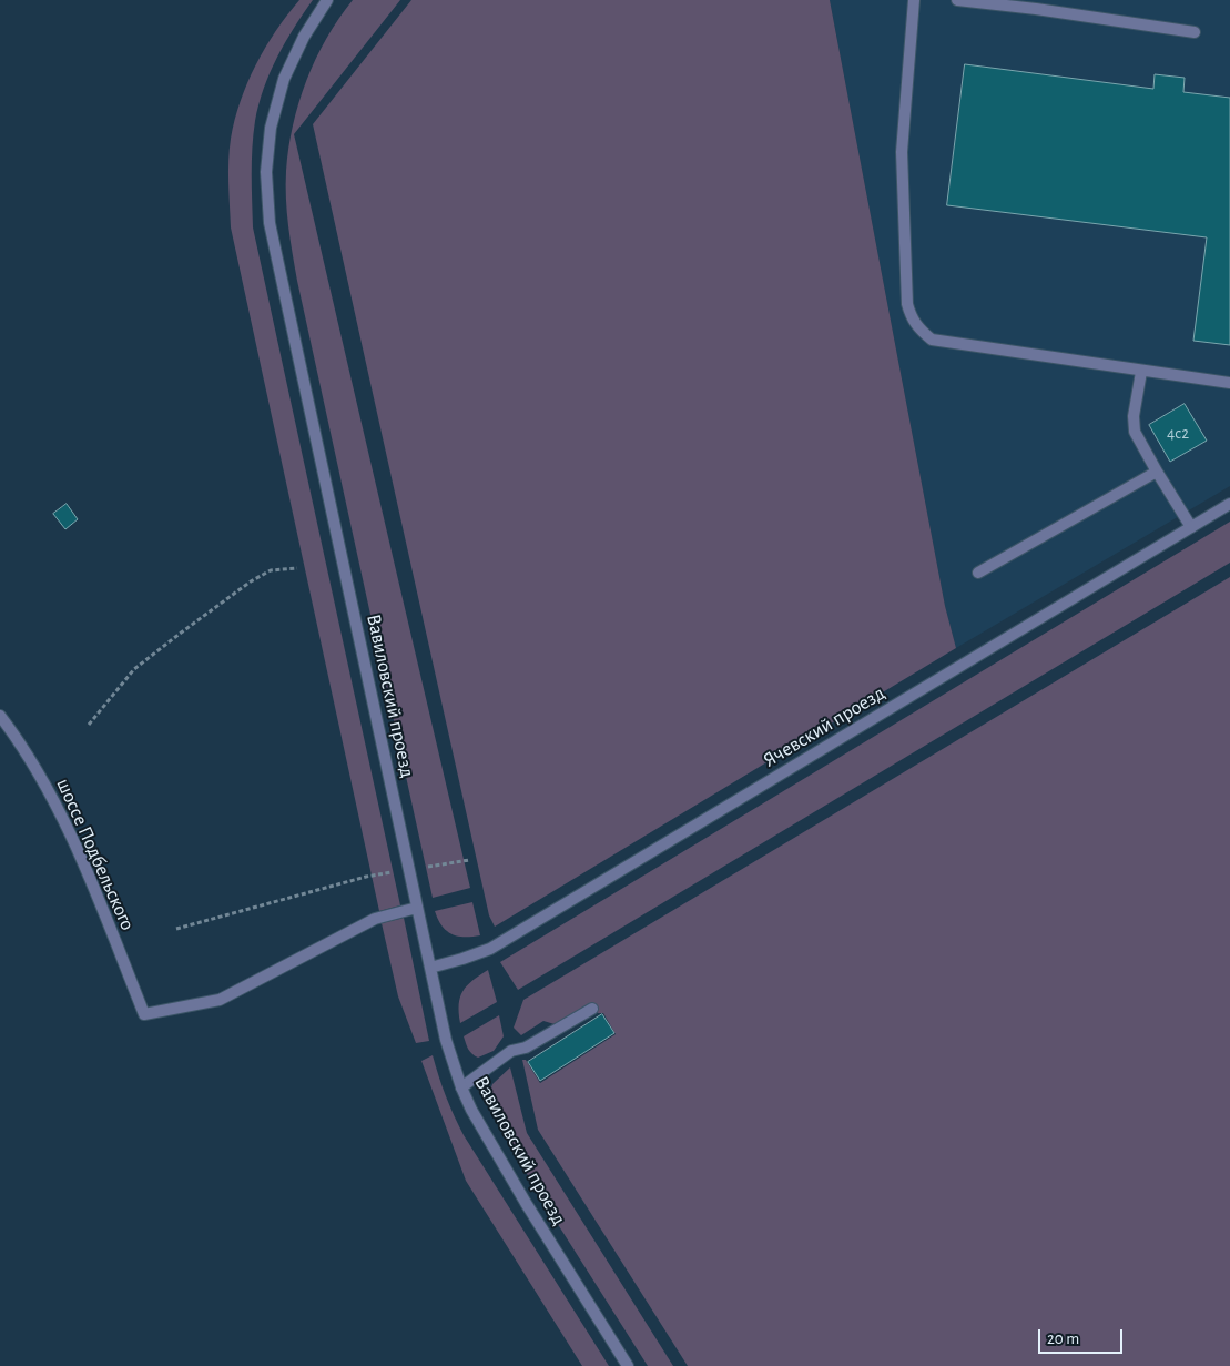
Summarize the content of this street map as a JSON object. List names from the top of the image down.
{
  "streets": {
    "street": ["Вавиловский проезд", "Ячевский проезд", "шоссе Подбельского"]
  },
  "crossings": [
    ["Вавиловский проезд", "Ячевский проезд"],
    ["Вавиловский проезд", "шоссе Подбельского"]
  ],
  "house_numbers": ["4с2"],
  "scale_bar": "20 m"
}
